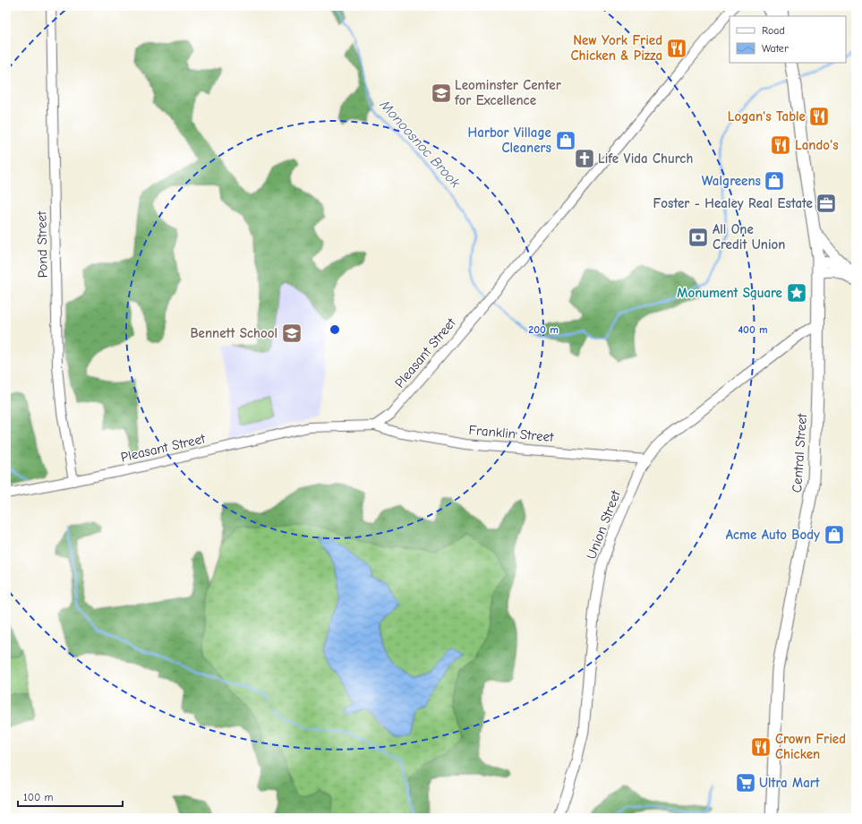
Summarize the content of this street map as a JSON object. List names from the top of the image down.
{
  "streets": {
    "main road": ["Central Street", "Union Street"],
    "street": ["Pond Street", "Pleasant Street", "Franklin Street"]
  },
  "crossings": [
    ["Pond Street", "Pleasant Street"],
    ["Pleasant Street", "Franklin Street"],
    ["Franklin Street", "Union Street"],
    ["Central Street", "Union Street"]
  ],
  "water": ["Monoosnoc Brook"],
  "places": {
    "restaurant": [
      "New York Fried Chicken & Pizza",
      "Logan's Table",
      "Lando's",
      "Crown Fried Chicken"
    ],
    "school or university": ["Leominster Center for Excellence", "Bennett School"],
    "shop": ["Harbor Village Cleaners", "Walgreens", "Acme Auto Body"],
    "church": ["Life Vida Church"],
    "office": ["Foster - Healey Real Estate"],
    "bank": ["All One Credit Union"],
    "place": ["Monument Square"],
    "supermarket": ["Ultra Mart"]
  },
  "legend": ["Road", "Water"],
  "scale_bar": "100 m",
  "rings": ["200 m", "400 m"]
}
